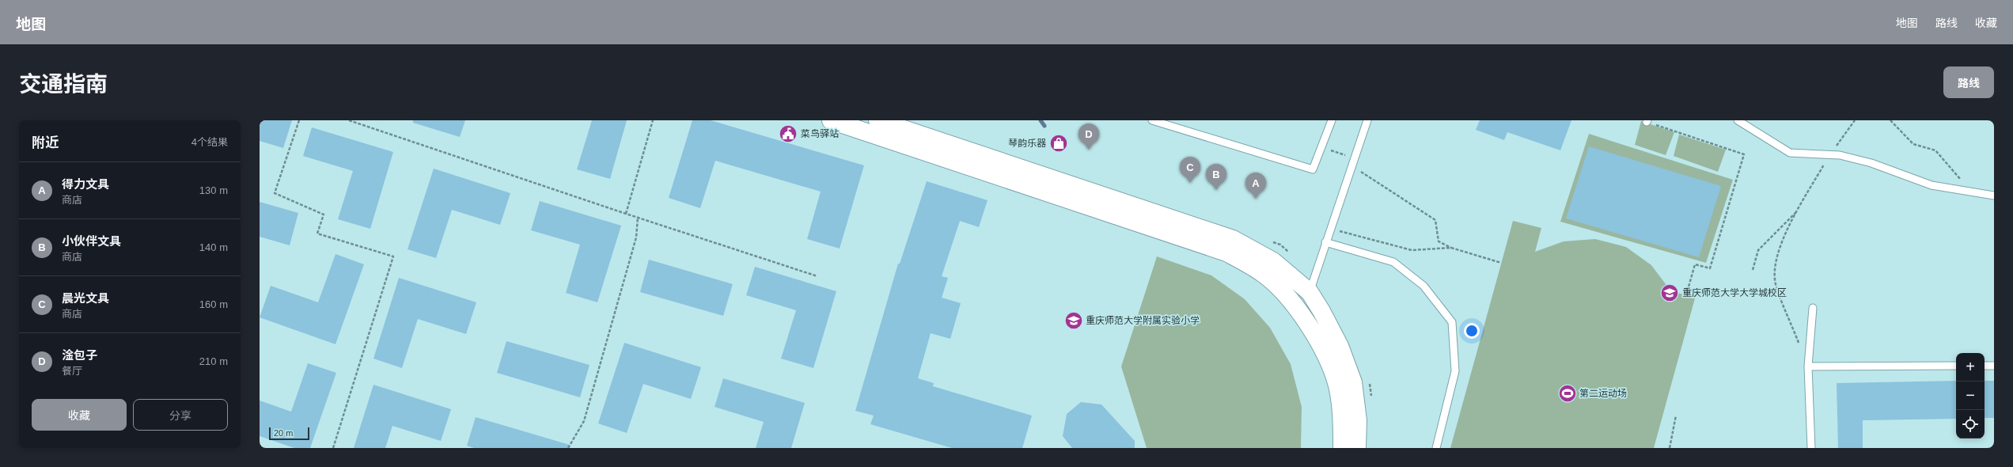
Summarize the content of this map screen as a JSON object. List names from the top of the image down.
{
  "places": {
    "public building": ["菜鸟驿站"],
    "shop": ["琴韵乐器"],
    "school or university": ["重庆师范大学大学城校区", "重庆师范大学附属实验小学"],
    "sports": ["第二运动场"]
  },
  "scale_bar": "20 m",
  "page": {
    "header": "地图",
    "nav": ["地图", "路线", "收藏"],
    "title": "交通指南",
    "buttons": [
      "路线",
      ["收藏", "分享"]
    ],
    "heading": ["附近", "4个结果"],
    "pins": [
      "D",
      "C",
      "B",
      "A"
    ],
    "list": [
      {
        "mark": "A",
        "name": "得力文具",
        "note": "商店",
        "value": "130 m"
      },
      {
        "mark": "B",
        "name": "小伙伴文具",
        "note": "商店",
        "value": "140 m"
      },
      {
        "mark": "C",
        "name": "晨光文具",
        "note": "商店",
        "value": "160 m"
      },
      {
        "mark": "D",
        "name": "淦包子",
        "note": "餐厅",
        "value": "210 m"
      }
    ],
    "map_buttons": ["+", "−"],
    "scale": "20 m"
  }
}
